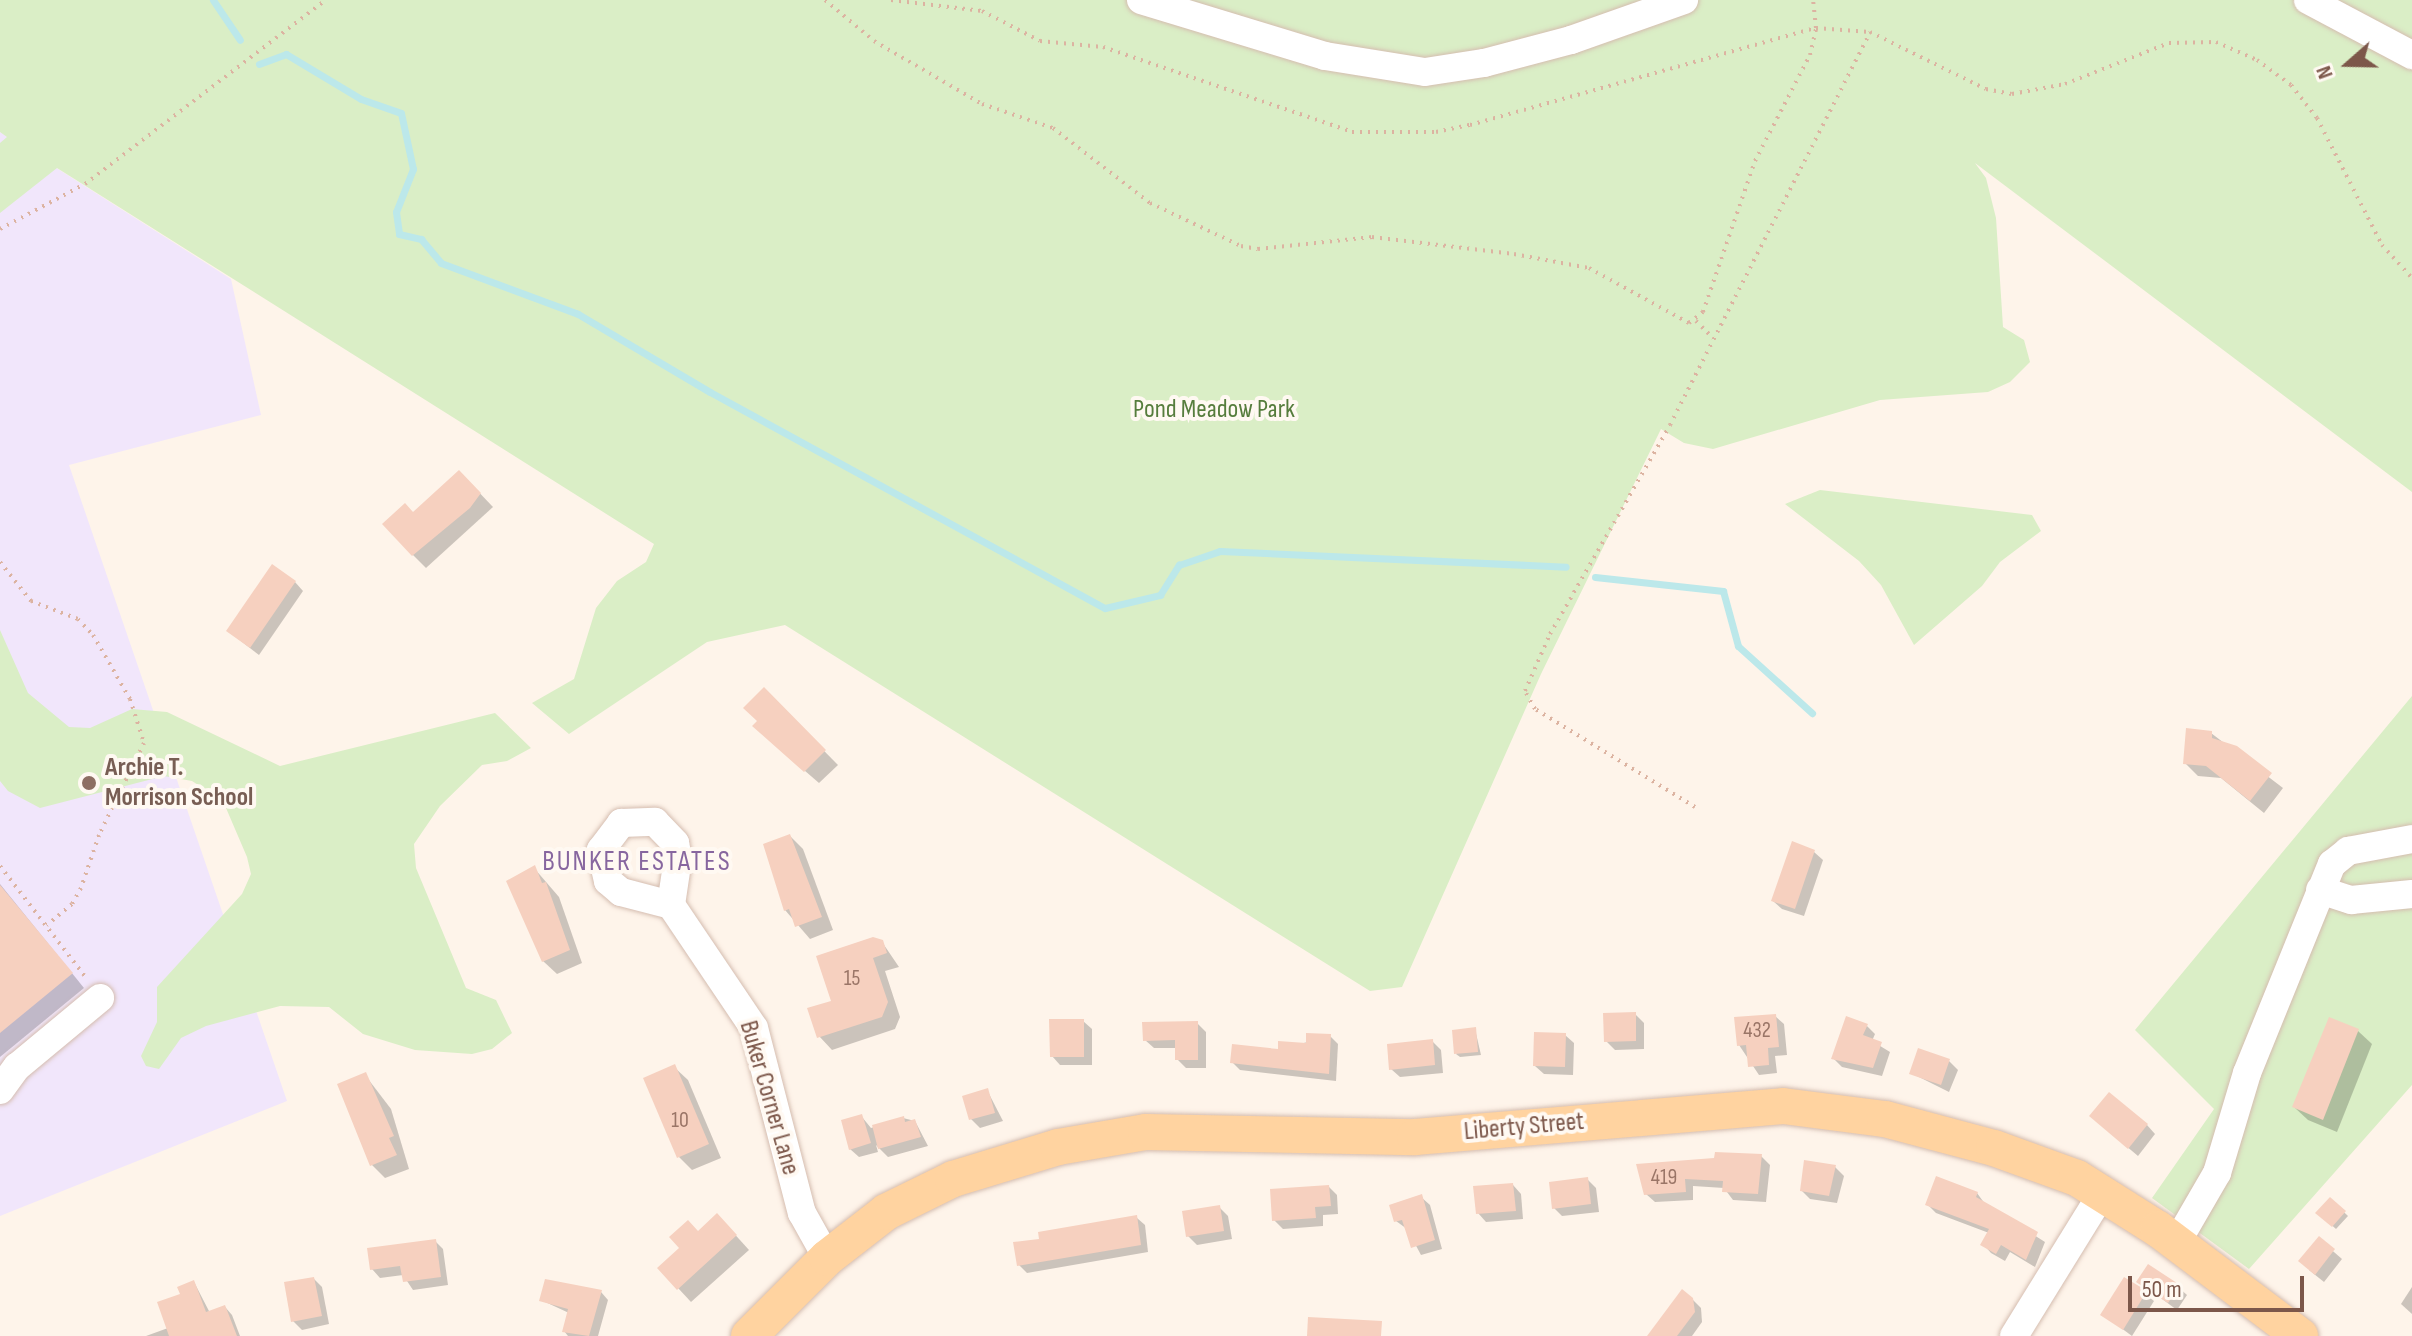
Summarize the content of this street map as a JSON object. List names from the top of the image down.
{
  "streets": {
    "main road": ["Liberty Street"],
    "street": ["Buker Corner Lane"]
  },
  "crossings": [
    ["Buker Corner Lane", "Liberty Street"]
  ],
  "districts": ["BUNKER ESTATES"],
  "parks": ["Pond Meadow Park"],
  "places": ["Archie T. Morrison School"],
  "house_numbers": [
    "15",
    "432",
    "10",
    "419"
  ],
  "scale_bar": "50 m",
  "north": "left"
}
